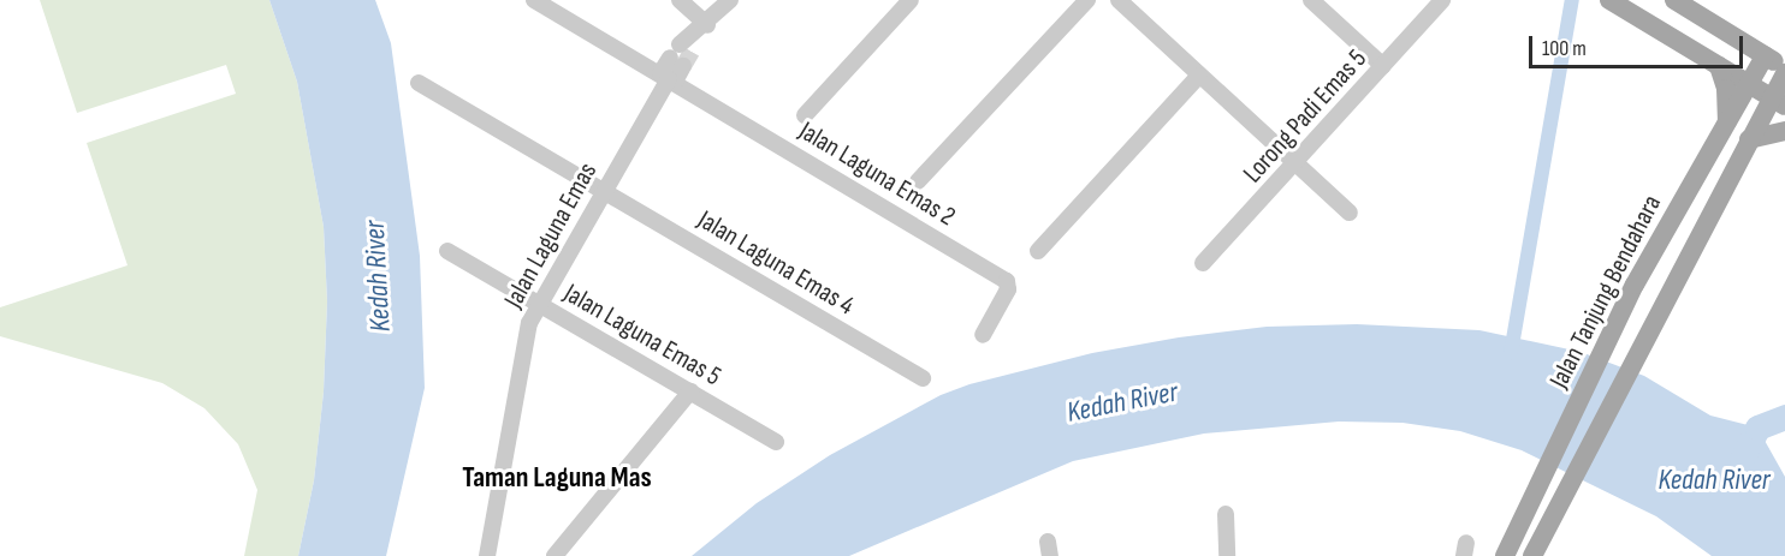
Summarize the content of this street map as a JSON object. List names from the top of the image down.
{
  "streets": {
    "main road": ["Jalan Tanjung Bendahara"],
    "street": [
      "Lorong Padi Emas 5",
      "Jalan Laguna Emas 2",
      "Jalan Laguna Emas",
      "Jalan Laguna Emas 4",
      "Jalan Laguna Emas 5"
    ]
  },
  "crossings": [
    ["Jalan Laguna Emas 2", "Jalan Laguna Emas"],
    ["Jalan Laguna Emas", "Jalan Laguna Emas 4"],
    ["Jalan Laguna Emas", "Jalan Laguna Emas 5"]
  ],
  "districts": ["Taman Laguna Mas"],
  "water": ["Kedah River"],
  "scale_bar": "100 m"
}
